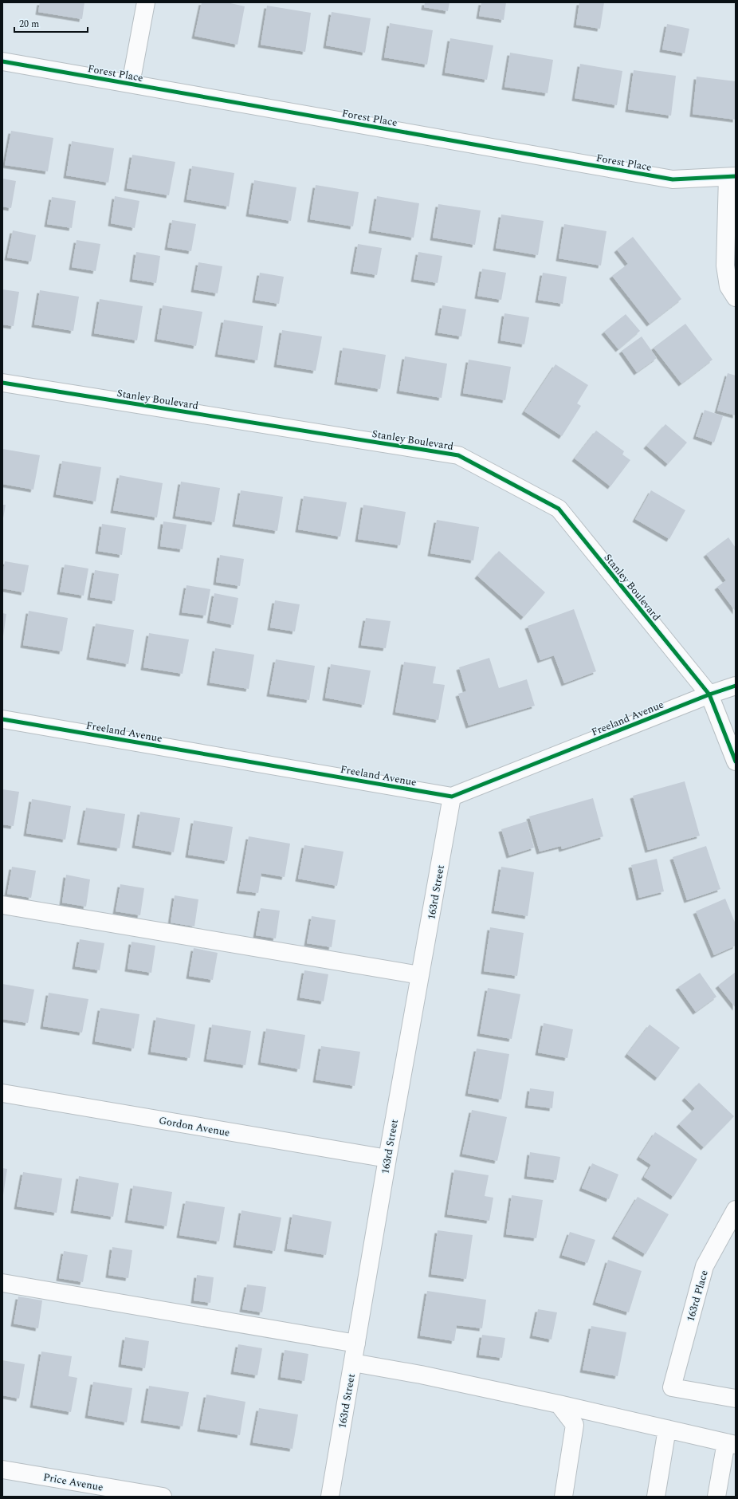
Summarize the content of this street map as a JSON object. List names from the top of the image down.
{
  "streets": {
    "street": [
      "Forest Place",
      "Stanley Boulevard",
      "Freeland Avenue",
      "163rd Street",
      "Gordon Avenue",
      "163rd Place",
      "Price Avenue"
    ]
  },
  "crossings": [
    ["Stanley Boulevard", "Freeland Avenue"],
    ["Freeland Avenue", "163rd Street"],
    ["163rd Street", "Gordon Avenue"]
  ],
  "scale_bar": "20 m"
}
